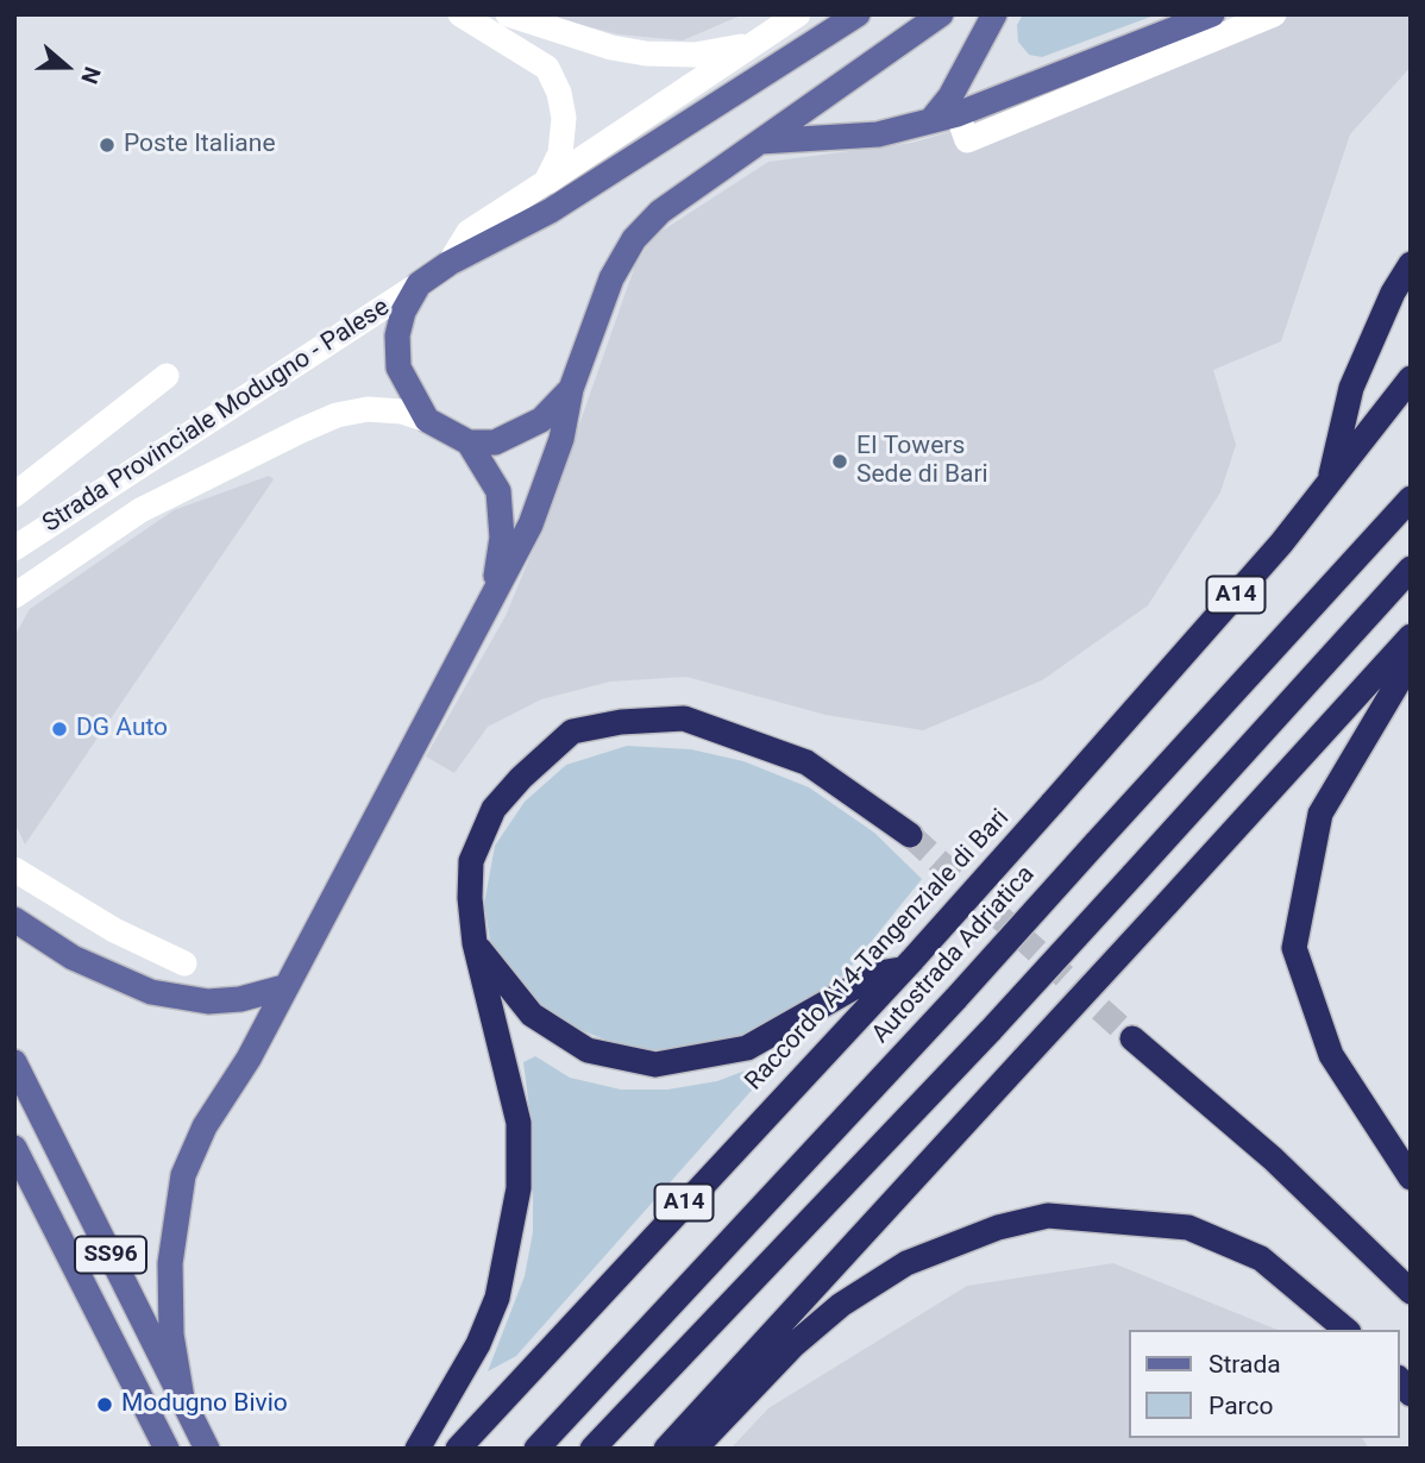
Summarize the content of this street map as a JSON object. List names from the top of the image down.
{
  "streets": {
    "highway": ["A14", "Raccordo A14-Tangenziale di Bari", "Autostrada Adriatica"],
    "main road": ["Strada Provinciale Modugno - Palese", "SS96"]
  },
  "places": [
    "Poste Italiane",
    "EI Towers Sede di Bari",
    "DG Auto",
    "Modugno Bivio"
  ],
  "legend": ["Strada", "Parco"],
  "north": "right"
}
